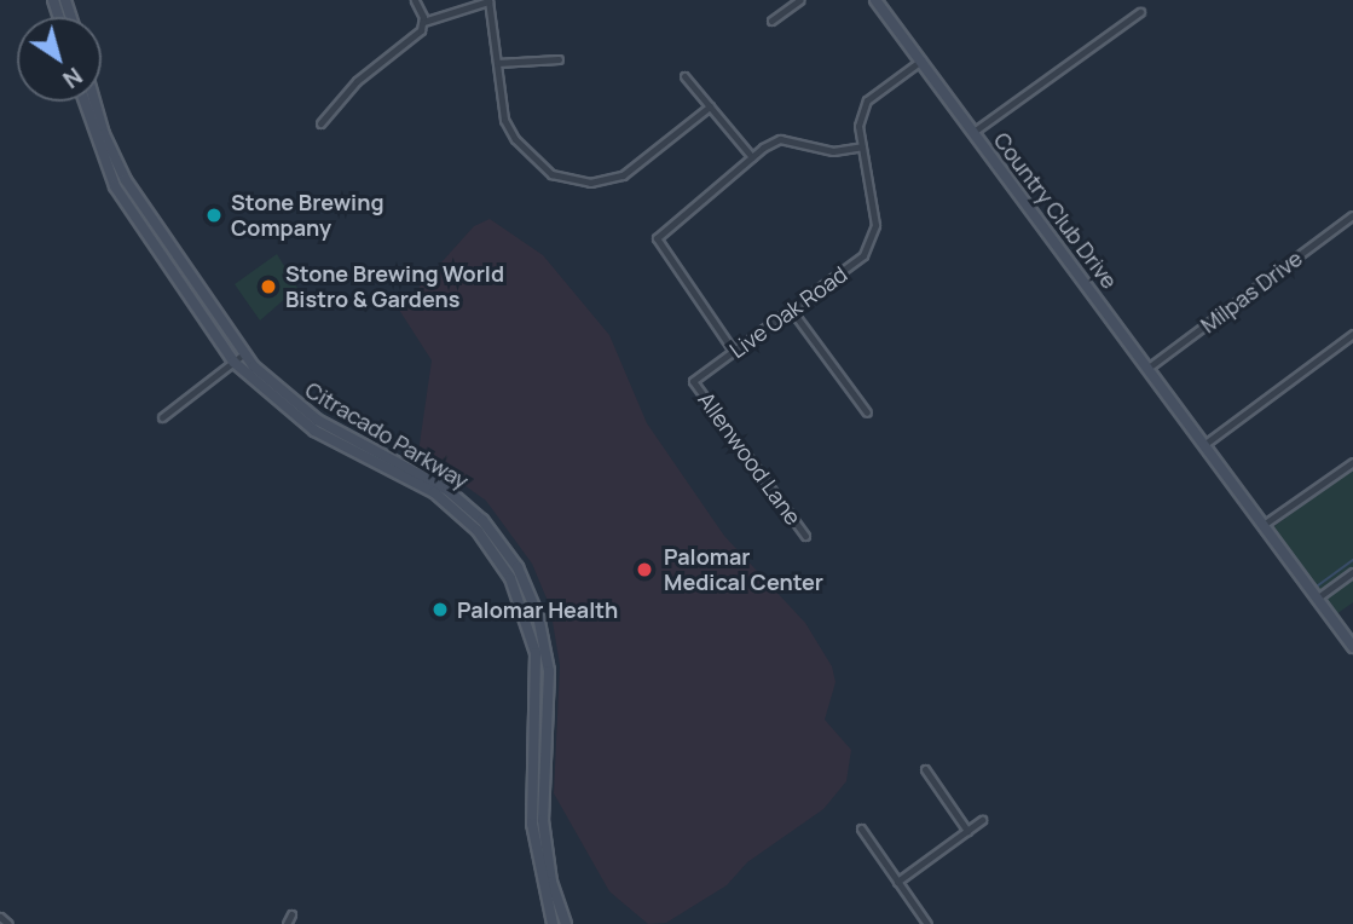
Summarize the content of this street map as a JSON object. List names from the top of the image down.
{
  "streets": {
    "main road": ["Country Club Drive", "Citracado Parkway"],
    "street": ["Milpas Drive", "Live Oak Road", "Allenwood Lane"]
  },
  "crossings": [
    ["Country Club Drive", "Milpas Drive"],
    ["Country Club Drive", "Live Oak Road"],
    ["Live Oak Road", "Allenwood Lane"]
  ],
  "places": [
    "Stone Brewing Company",
    "Stone Brewing World Bistro & Gardens",
    "Palomar Medical Center",
    "Palomar Health"
  ],
  "north": "bottom right"
}
